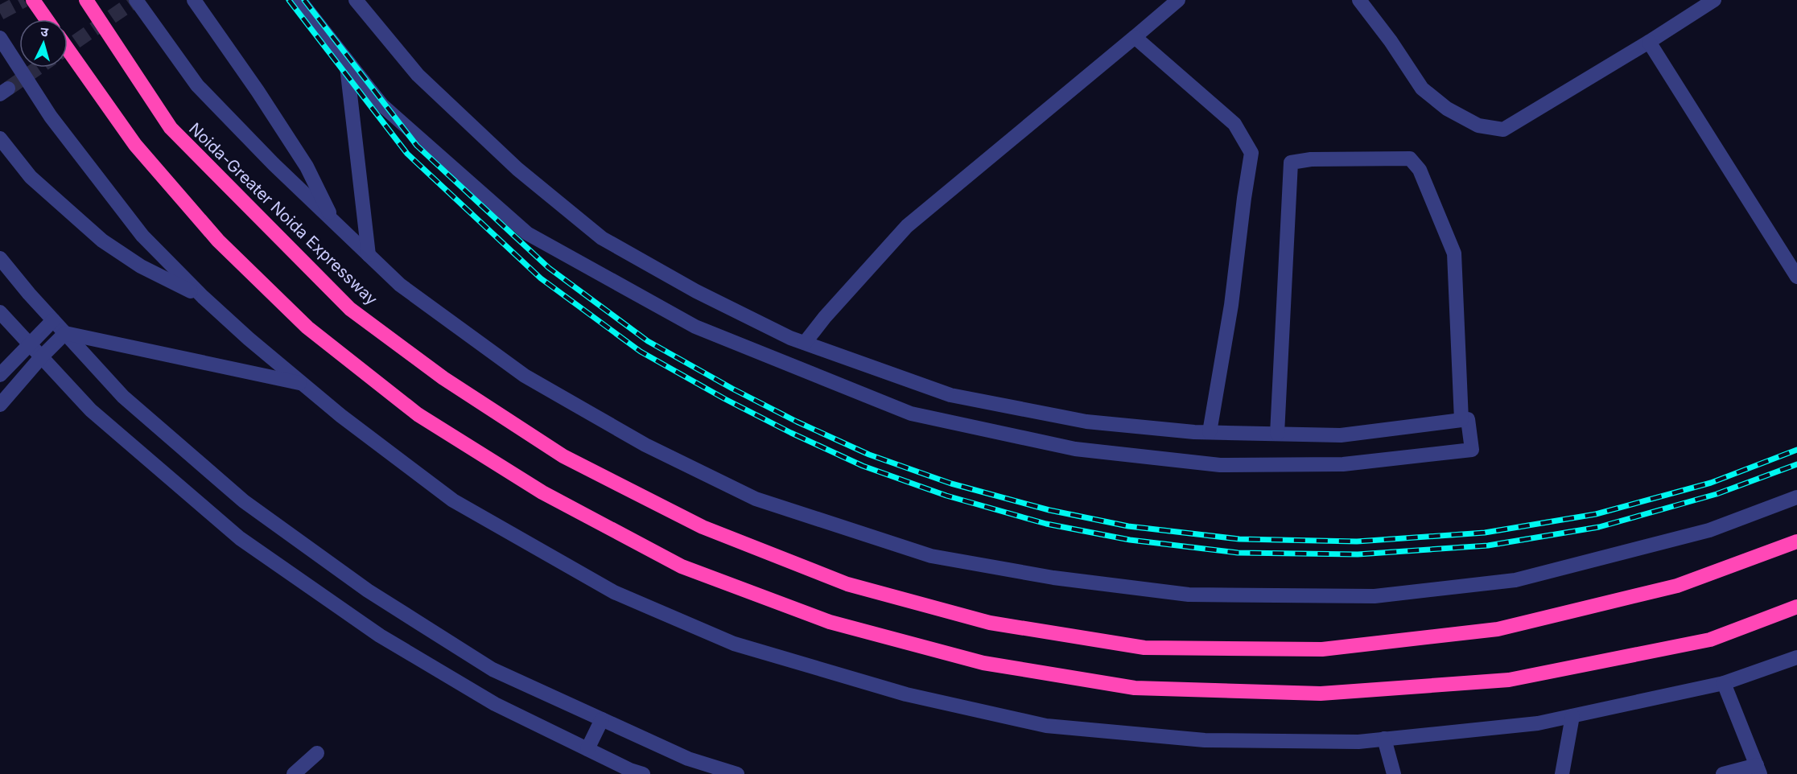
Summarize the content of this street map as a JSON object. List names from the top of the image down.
{
  "streets": {
    "highway": ["Noida-Greater Noida Expressway"]
  },
  "north": "top"
}
